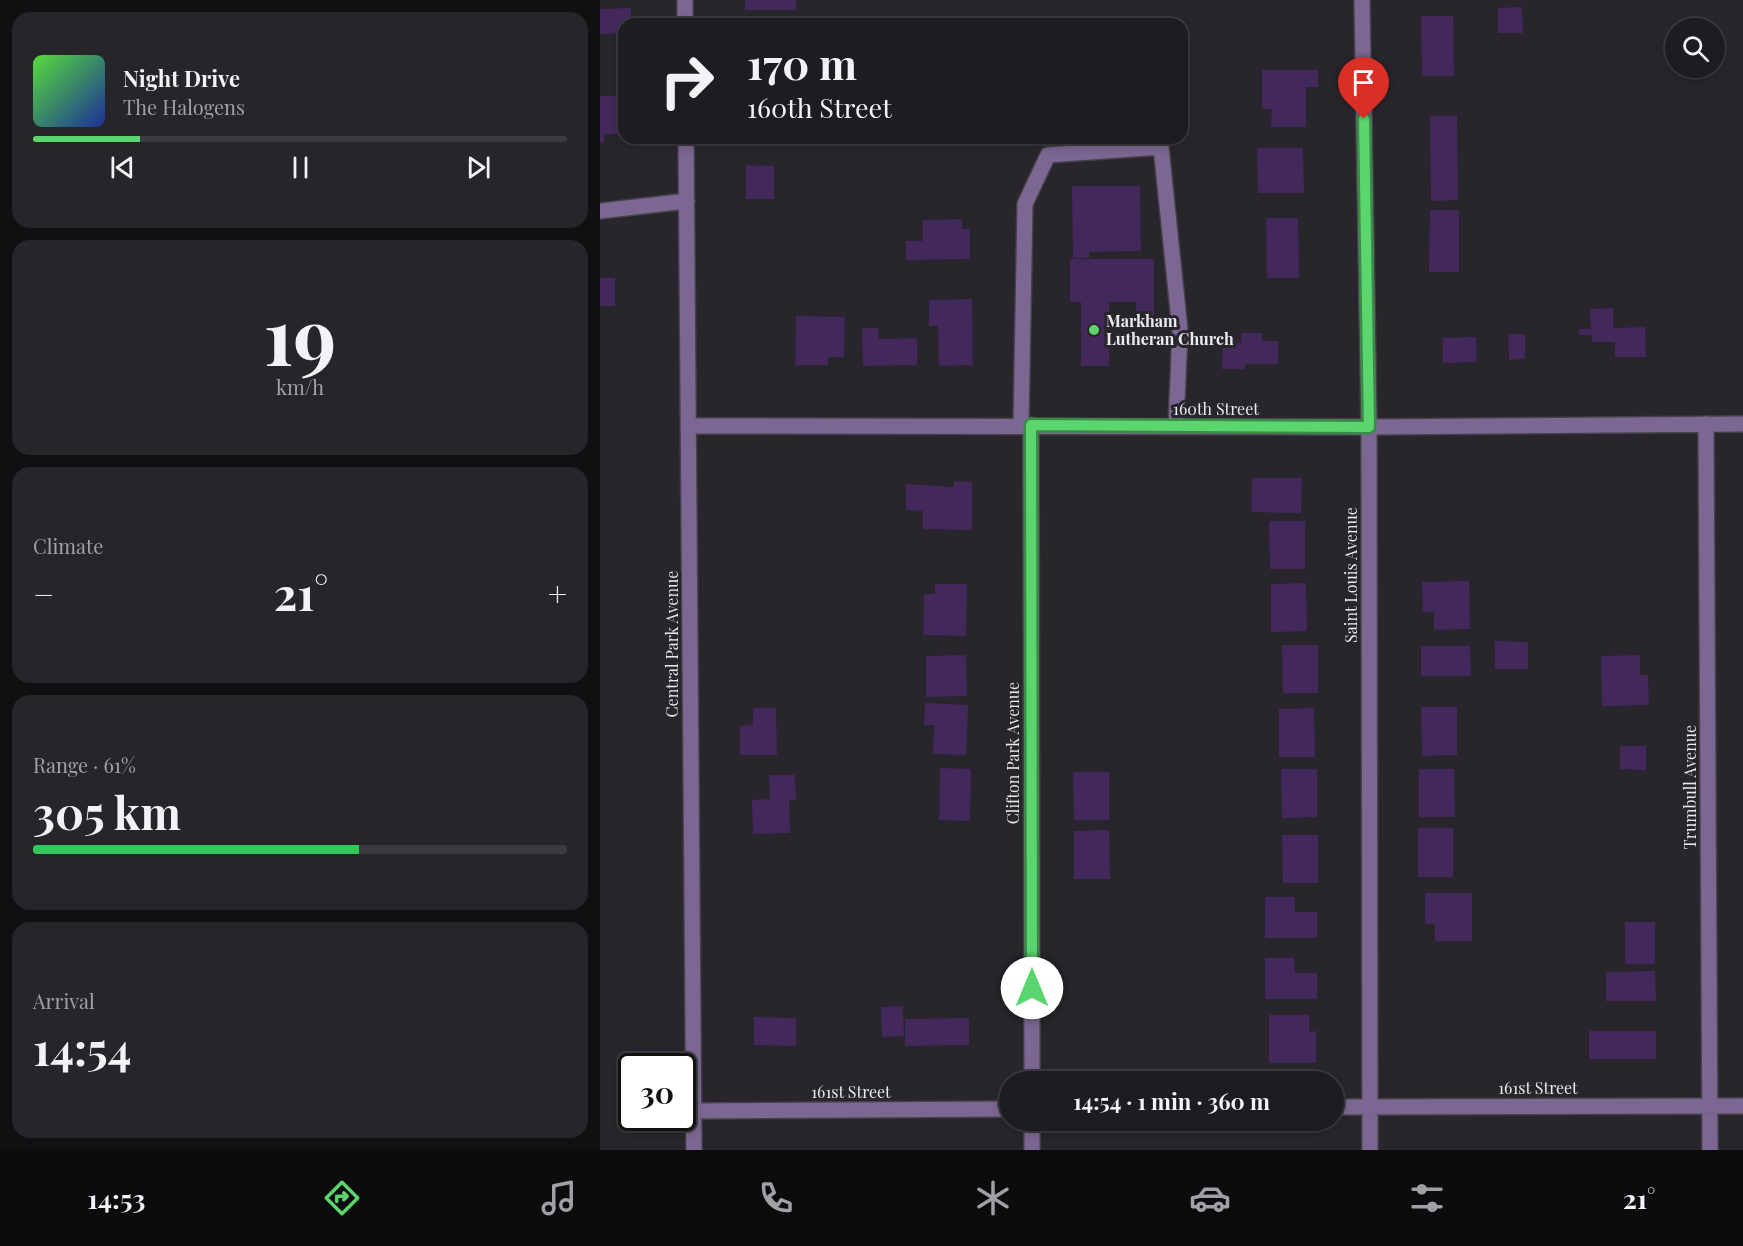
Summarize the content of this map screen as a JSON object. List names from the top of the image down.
{
  "streets": {
    "street": [
      "160th Street",
      "Saint Louis Avenue",
      "Central Park Avenue",
      "Clifton Park Avenue",
      "Trumbull Avenue",
      "161st Street"
    ]
  },
  "crossings": [
    ["160th Street", "Saint Louis Avenue"],
    ["160th Street", "Central Park Avenue"],
    ["160th Street", "Clifton Park Avenue"],
    ["160th Street", "Trumbull Avenue"],
    ["Saint Louis Avenue", "161st Street"],
    ["Trumbull Avenue", "161st Street"]
  ],
  "places": ["Markham Lutheran Church"],
  "page": {
    "turn": ["170 m", "160th Street"],
    "song": ["Night Drive", "The Halogens"],
    "tile": [
      ["19", "km/h"],
      "Climate",
      ["Range · 61%", "305 km"],
      ["Arrival", "14:54"]
    ],
    "heat": ["−", "21°", "+"],
    "limit": "30",
    "trip": "14:54 · 1 min · 360 m",
    "tabs": ["14:53", "21°"]
  }
}
